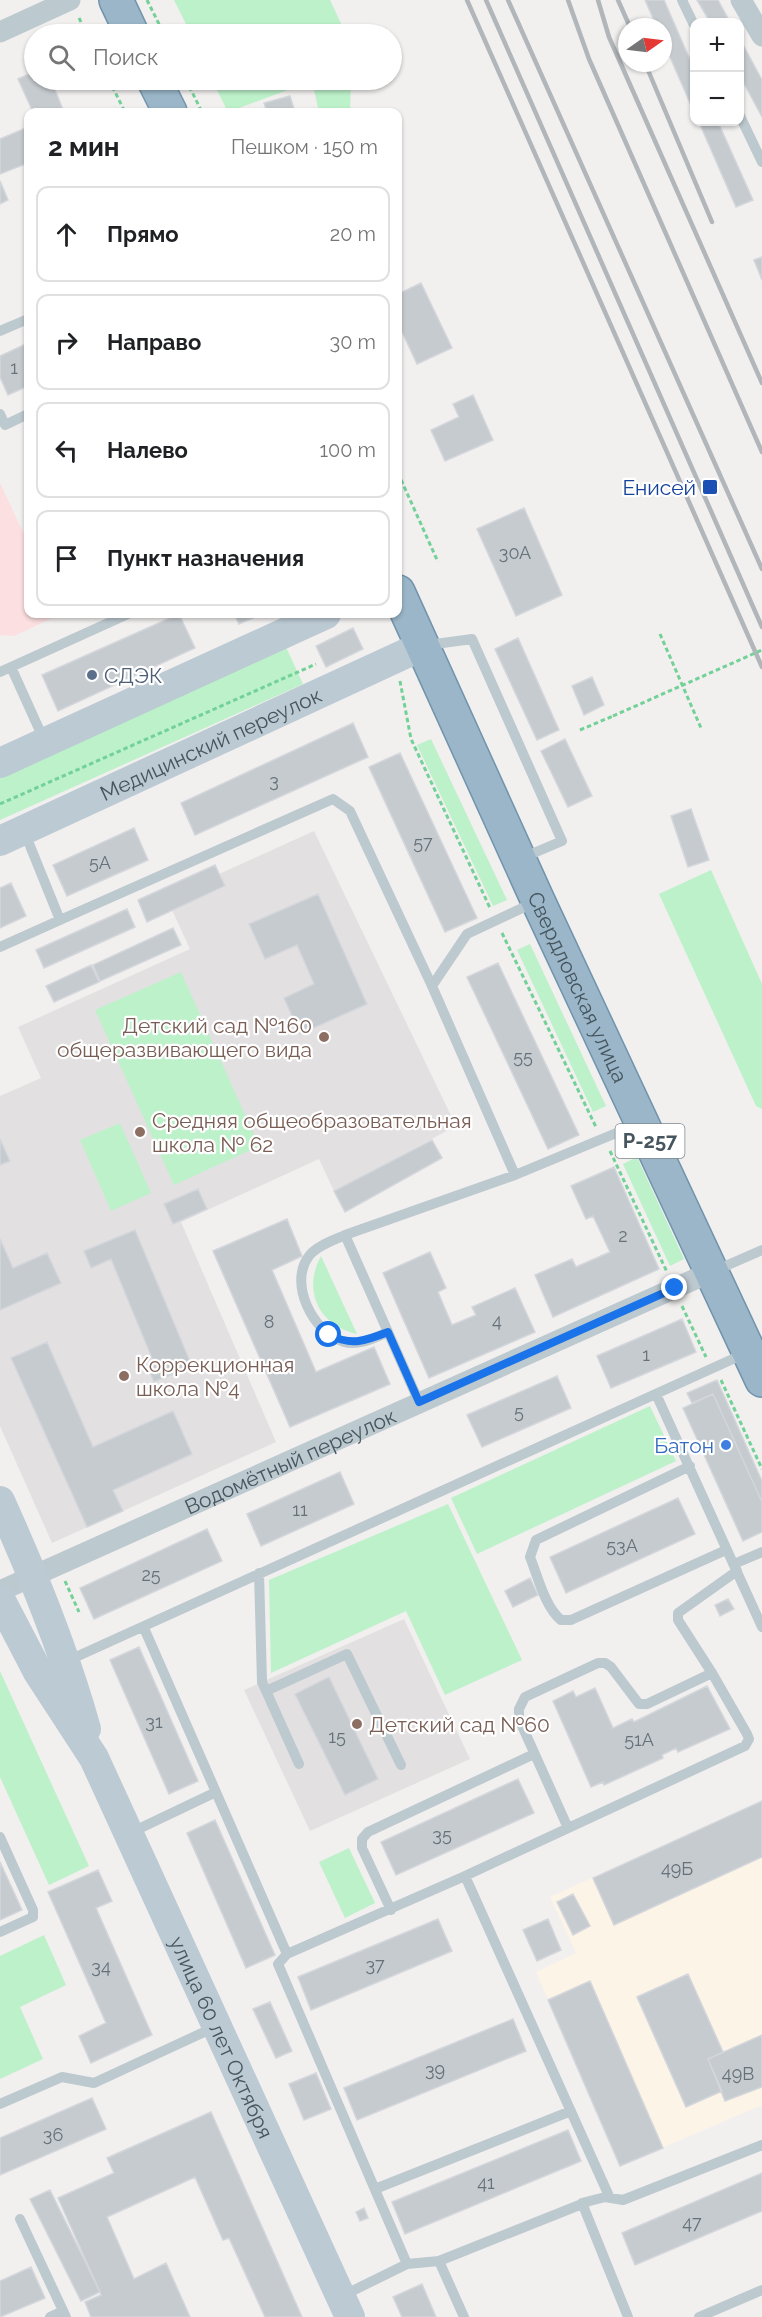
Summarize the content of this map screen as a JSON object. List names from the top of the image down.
{
  "streets": {
    "highway": ["Свердловская улица", "Р-257"],
    "main road": ["Медицинский переулок", "улица 60 лет Октября"],
    "street": ["Водомётный переулок"]
  },
  "crossings": [
    ["Медицинский переулок", "Свердловская улица"],
    ["Свердловская улица", "Водомётный переулок"],
    ["Водомётный переулок", "улица 60 лет Октября"]
  ],
  "places": {
    "transit": ["Енисей"],
    "other": [
      "СДЭК",
      "Детский сад №160 общеразвивающего вида",
      "Средняя общеобразовательная школа № 62",
      "Коррекционная школа №4",
      "Батон",
      "Детский сад №60"
    ]
  },
  "house_numbers": [
    "1",
    "30А",
    "3",
    "57",
    "5А",
    "55",
    "2",
    "4",
    "8",
    "1",
    "5",
    "11",
    "53А",
    "25",
    "31",
    "15",
    "51А",
    "35",
    "49Б",
    "37",
    "34",
    "39",
    "49В",
    "36",
    "41",
    "47"
  ],
  "north": "right",
  "page": {
    "map_buttons": ["+", "−"],
    "search": "Поиск",
    "heading": ["2 мин", "Пешком · 150 m"],
    "list": [
      ["Прямо", "20 m"],
      ["Направо", "30 m"],
      ["Налево", "100 m"],
      "Пункт назначения"
    ]
  }
}
